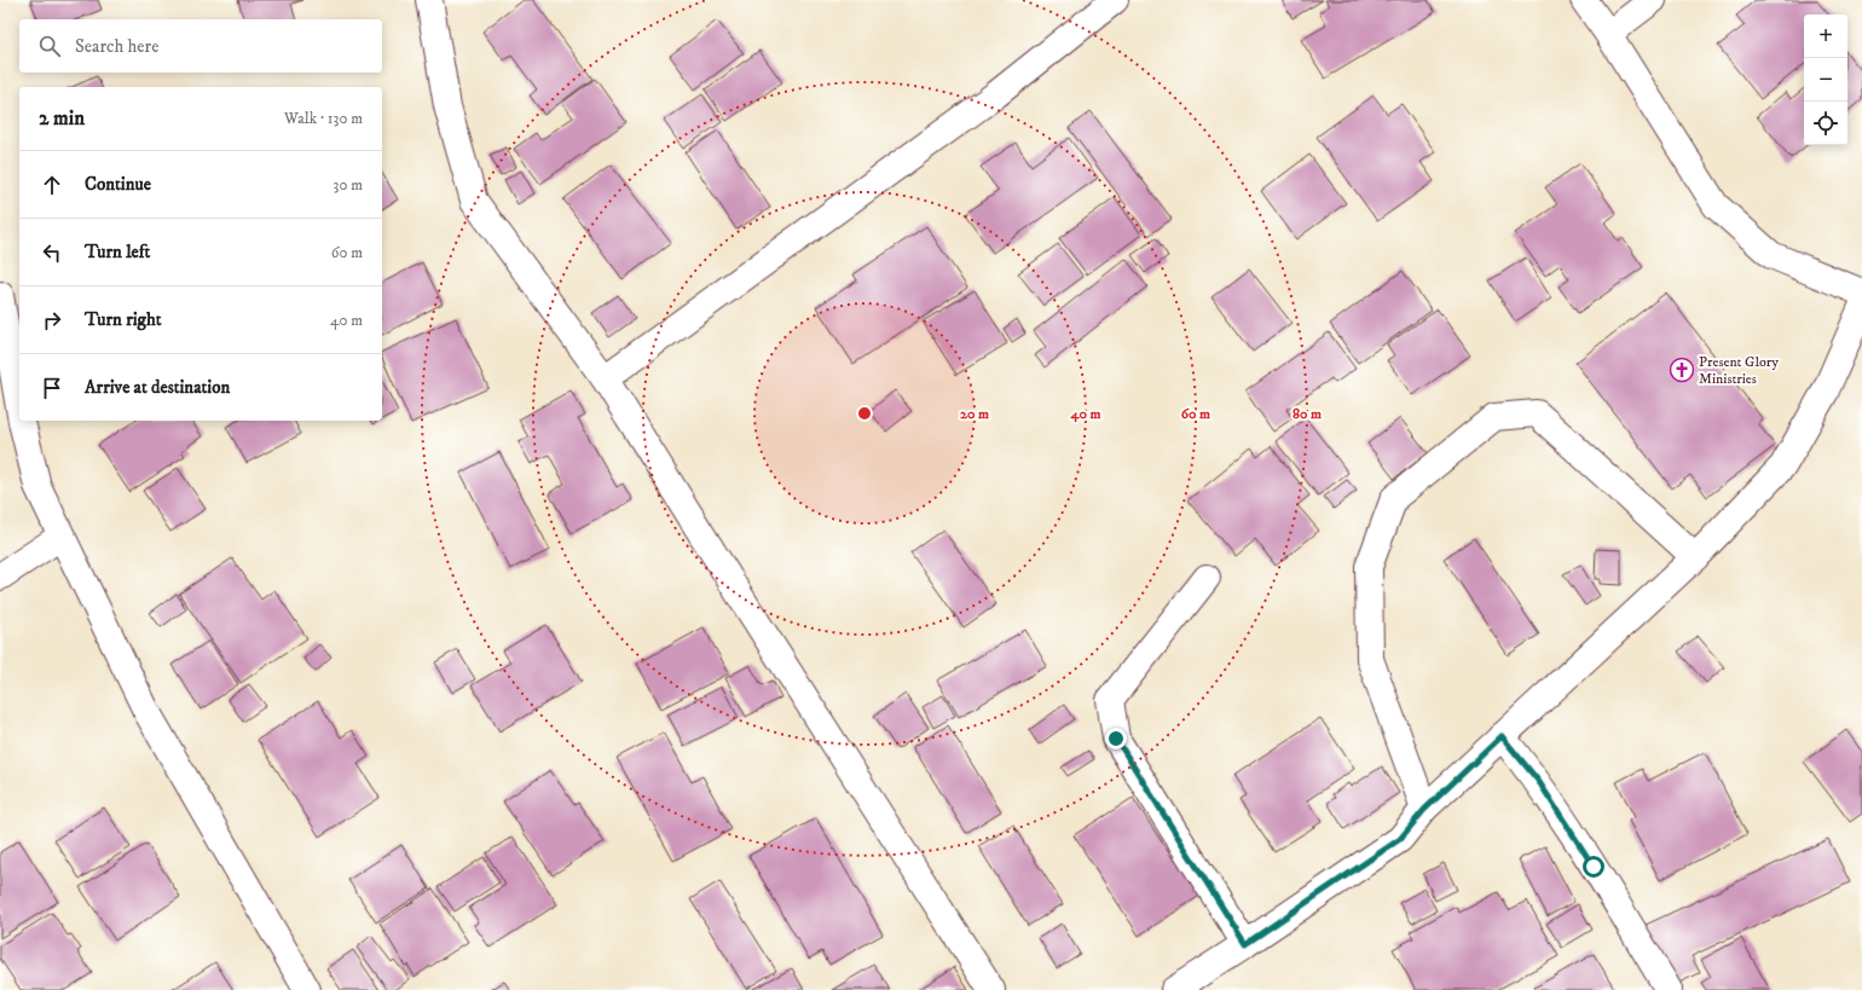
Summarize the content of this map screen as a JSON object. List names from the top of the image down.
{
  "places": {
    "church": ["Present Glory Ministries"]
  },
  "page": {
    "map_buttons": ["+", "−"],
    "search": "Search here",
    "heading": ["2 min", "Walk · 130 m"],
    "list": [
      ["Continue", "30 m"],
      ["Turn left", "60 m"],
      ["Turn right", "40 m"],
      "Arrive at destination"
    ]
  },
  "rings": [
    "20 m",
    "40 m",
    "60 m",
    "80 m"
  ]
}
